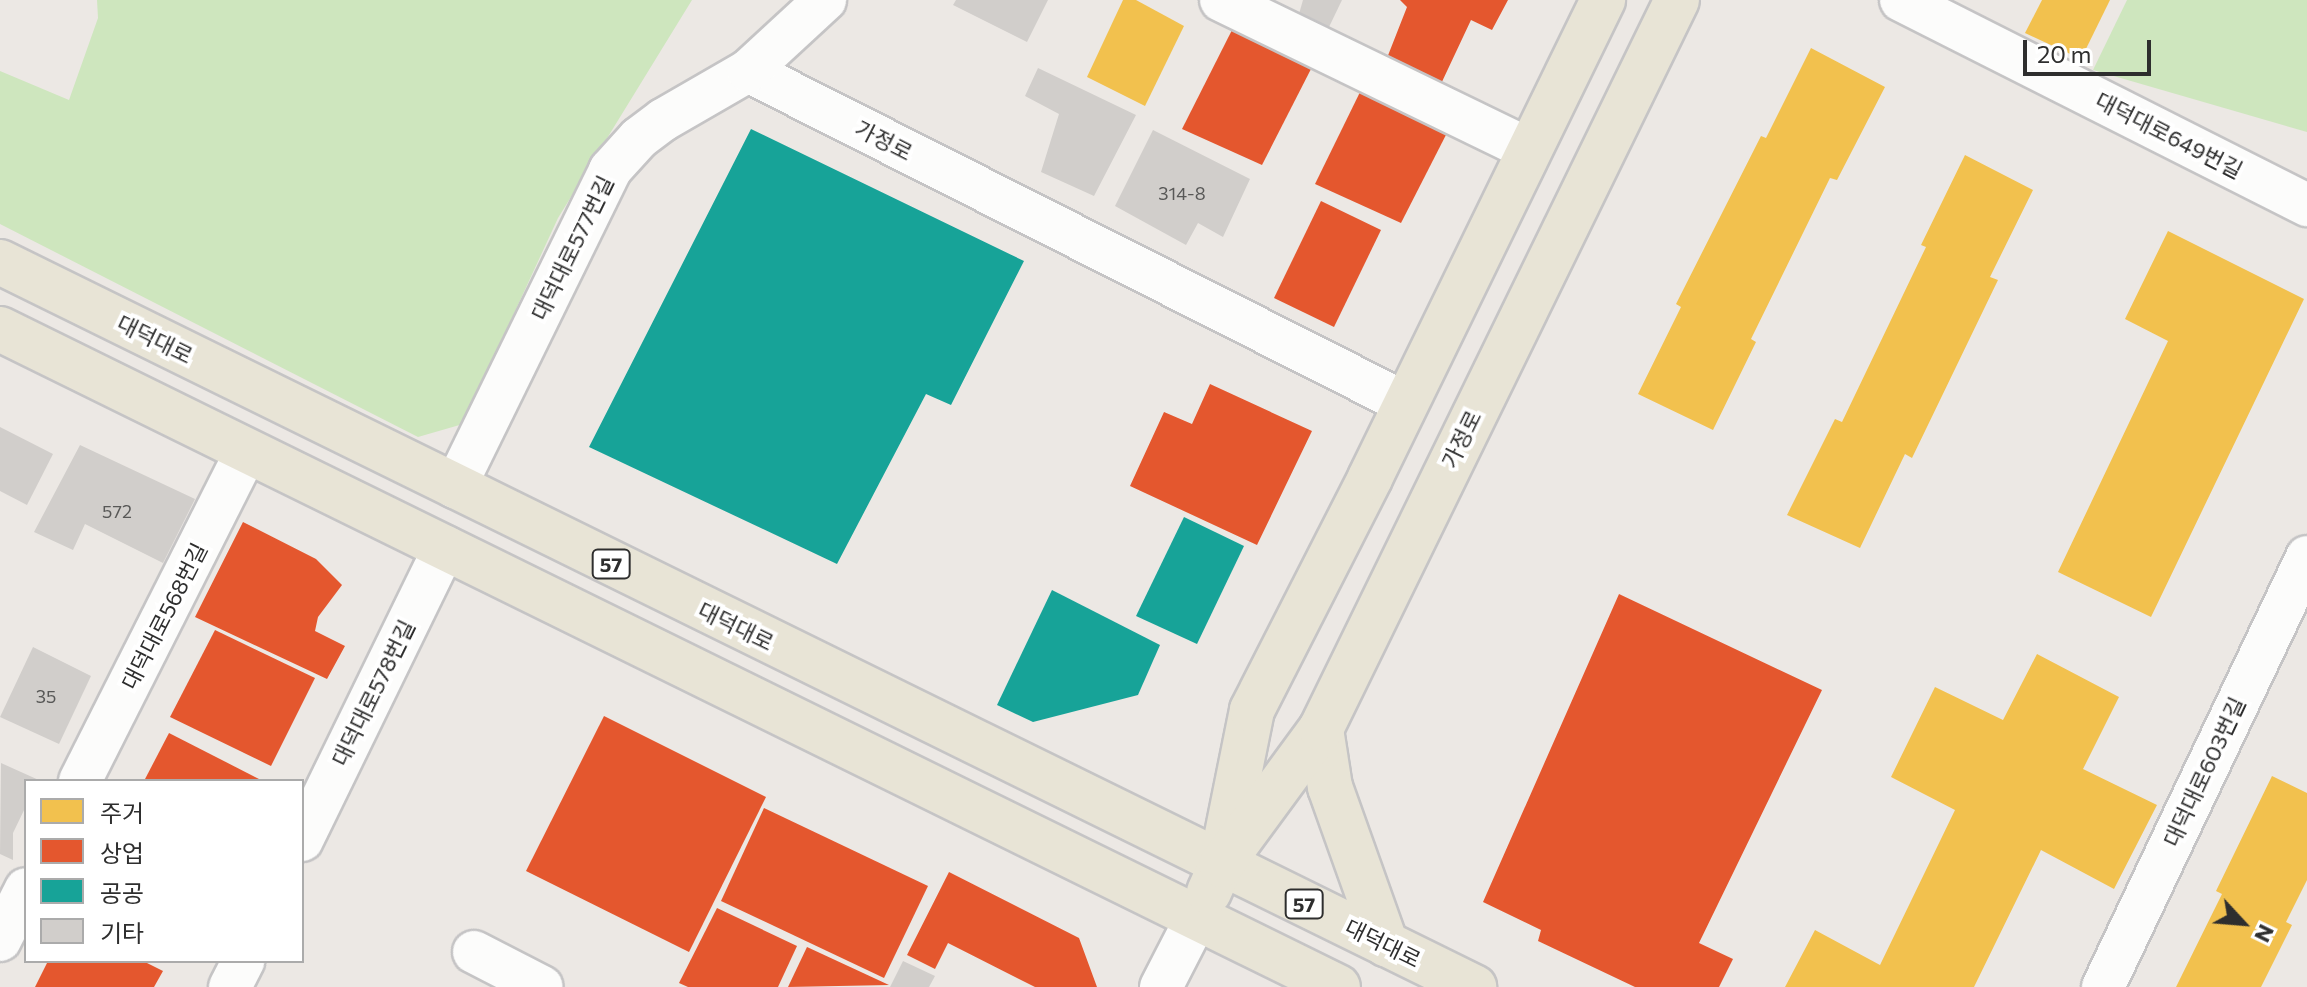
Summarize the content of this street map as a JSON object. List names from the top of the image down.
{
  "streets": {
    "main road": ["가정로", "대덕대로", "57"],
    "street": [
      "대덕대로649번길",
      "대덕대로577번길",
      "대덕대로568번길",
      "대덕대로578번길",
      "대덕대로603번길"
    ]
  },
  "crossings": [
    ["가정로", "대덕대로577번길"],
    ["가정로", "대덕대로"],
    ["대덕대로577번길", "대덕대로"]
  ],
  "house_numbers": ["314-8", "572", "35"],
  "legend": [
    "주거",
    "상업",
    "공공",
    "기타"
  ],
  "scale_bar": "20 m",
  "north": "bottom right"
}
